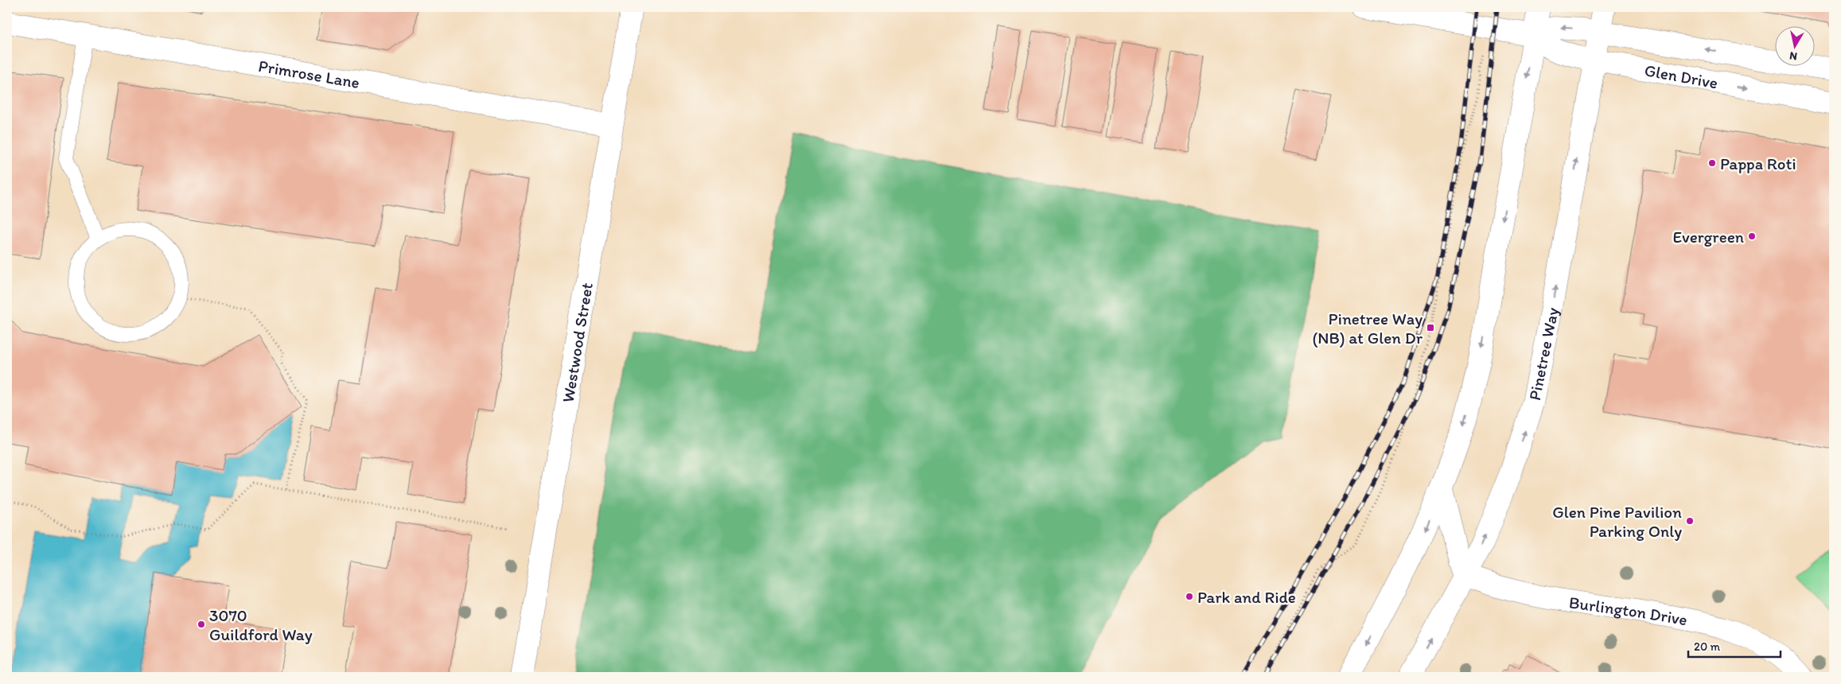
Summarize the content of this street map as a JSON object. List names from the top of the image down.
{
  "streets": {
    "street": [
      "Primrose Lane",
      "Glen Drive",
      "Westwood Street",
      "Pinetree Way",
      "Burlington Drive"
    ]
  },
  "crossings": [
    ["Primrose Lane", "Westwood Street"],
    ["Glen Drive", "Pinetree Way"],
    ["Pinetree Way", "Burlington Drive"]
  ],
  "places": {
    "other": [
      "Pappa Roti",
      "Evergreen",
      "Glen Pine Pavilion Parking Only",
      "Park and Ride",
      "3070 Guildford Way"
    ],
    "transit": ["Pinetree Way (NB) at Glen Dr"]
  },
  "scale_bar": "20 m",
  "north": "bottom"
}
